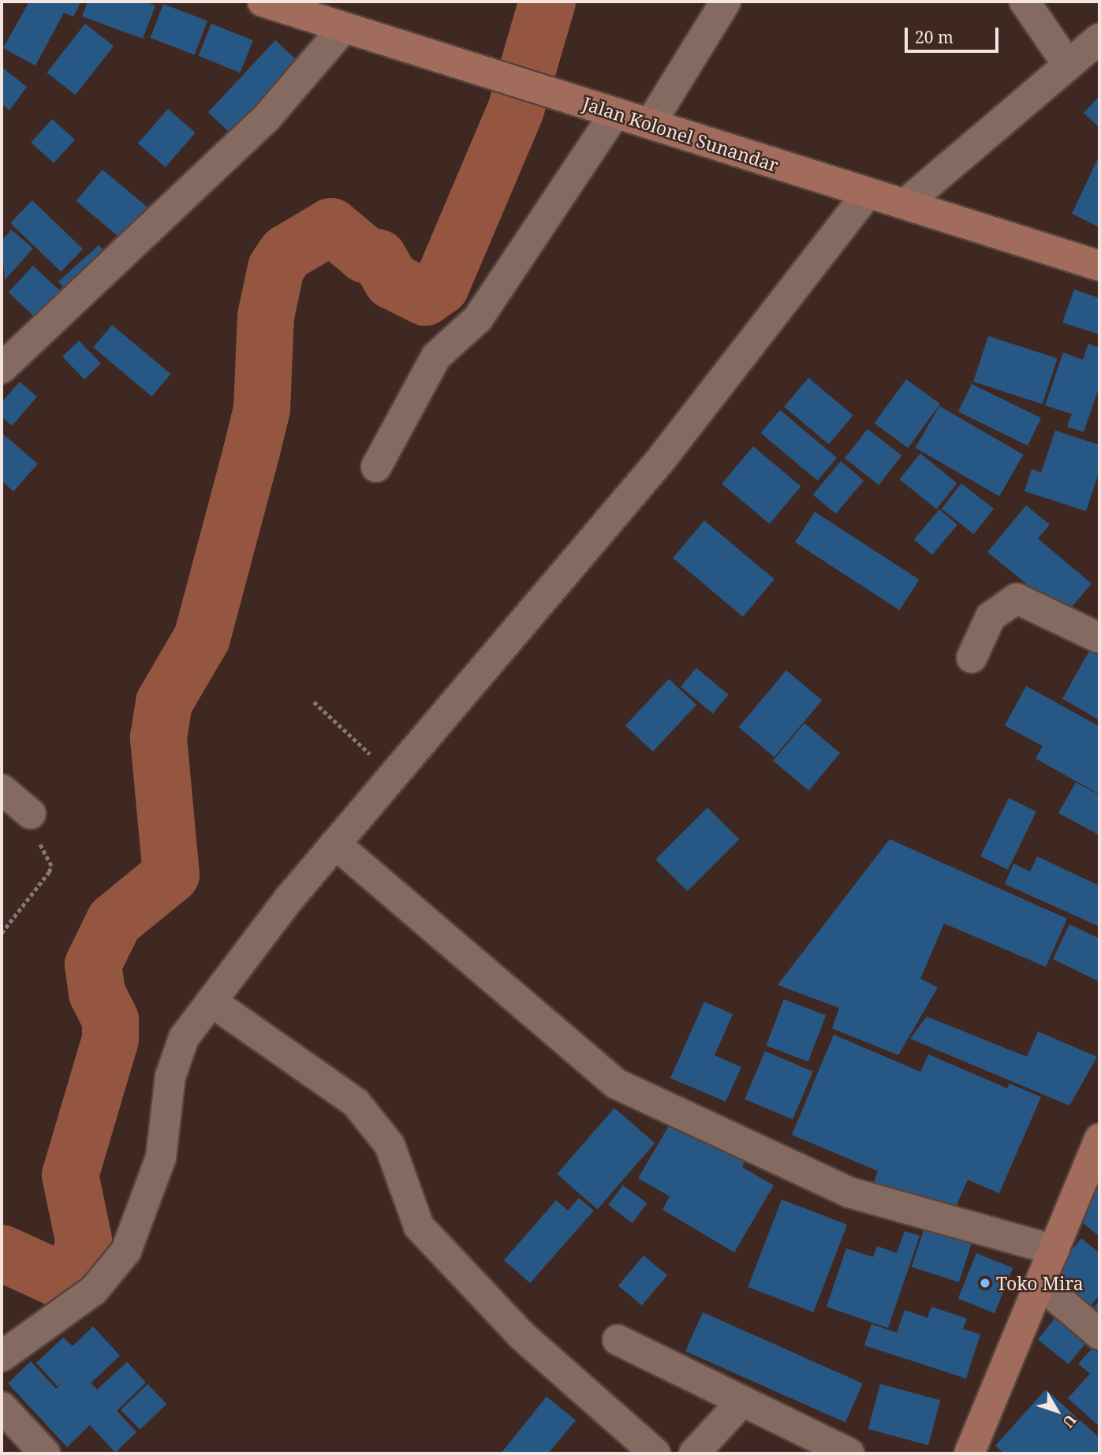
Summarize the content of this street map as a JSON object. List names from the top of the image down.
{
  "streets": {
    "main road": ["Jalan Kolonel Sunandar"]
  },
  "places": ["Toko Mira"],
  "scale_bar": "20 m",
  "north": "bottom right"
}
